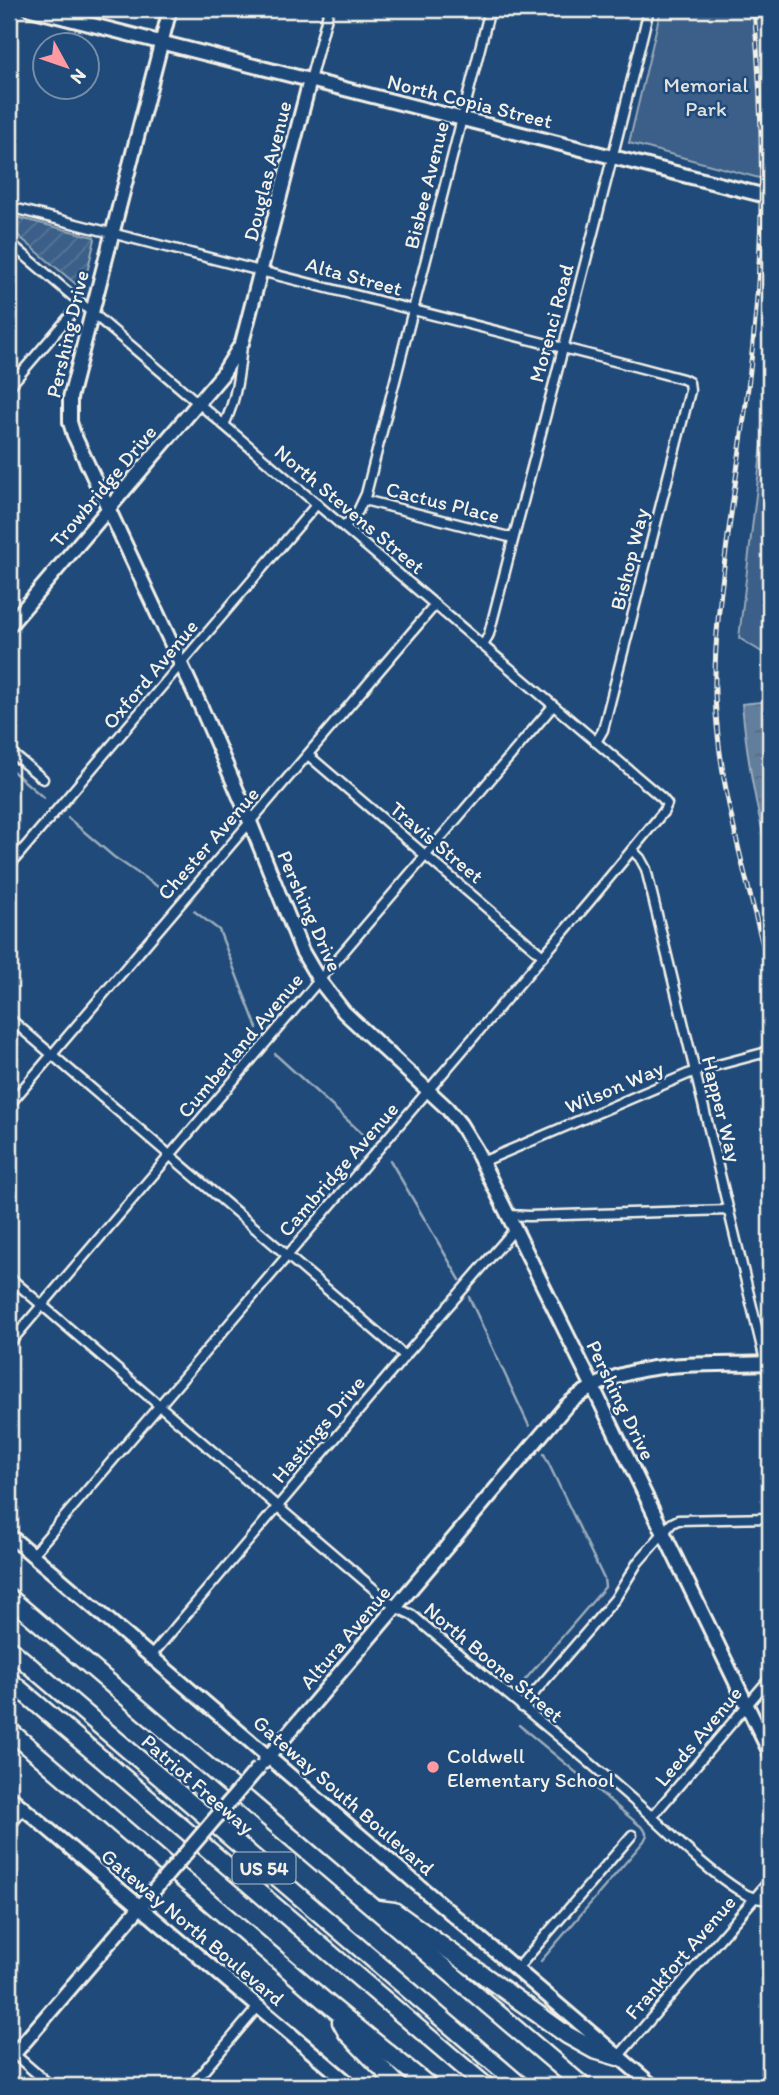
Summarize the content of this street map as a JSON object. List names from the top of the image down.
{
  "streets": {
    "highway": ["Patriot Freeway", "US 54"],
    "main road": [
      "North Copia Street",
      "Douglas Avenue",
      "Pershing Drive",
      "Trowbridge Drive",
      "Altura Avenue",
      "Gateway South Boulevard",
      "Gateway North Boulevard"
    ],
    "street": [
      "Bisbee Avenue",
      "Alta Street",
      "Morenci Road",
      "Cactus Place",
      "North Stevens Street",
      "Bishop Way",
      "Oxford Avenue",
      "Travis Street",
      "Chester Avenue",
      "Cumberland Avenue",
      "Wilson Way",
      "Happer Way",
      "Cambridge Avenue",
      "Hastings Drive",
      "North Boone Street",
      "Leeds Avenue",
      "Frankfort Avenue"
    ]
  },
  "crossings": [
    ["North Copia Street", "Douglas Avenue"],
    ["North Copia Street", "Bisbee Avenue"],
    ["North Copia Street", "Morenci Road"],
    ["North Copia Street", "Pershing Drive"],
    ["Douglas Avenue", "Alta Street"],
    ["Douglas Avenue", "Trowbridge Drive"],
    ["Douglas Avenue", "North Stevens Street"],
    ["Bisbee Avenue", "Alta Street"],
    ["Bisbee Avenue", "Cactus Place"],
    ["Bisbee Avenue", "North Stevens Street"],
    ["Alta Street", "Morenci Road"],
    ["Alta Street", "Pershing Drive"],
    ["Alta Street", "Bishop Way"],
    ["Morenci Road", "Cactus Place"],
    ["Morenci Road", "North Stevens Street"],
    ["Pershing Drive", "Trowbridge Drive"],
    ["Pershing Drive", "North Stevens Street"],
    ["Pershing Drive", "Oxford Avenue"],
    ["Pershing Drive", "Chester Avenue"],
    ["Pershing Drive", "Cumberland Avenue"],
    ["Pershing Drive", "Wilson Way"],
    ["Pershing Drive", "Cambridge Avenue"],
    ["Pershing Drive", "Hastings Drive"],
    ["Pershing Drive", "Altura Avenue"],
    ["Pershing Drive", "Leeds Avenue"],
    ["Trowbridge Drive", "North Stevens Street"],
    ["North Stevens Street", "Bishop Way"],
    ["North Stevens Street", "Oxford Avenue"],
    ["North Stevens Street", "Chester Avenue"],
    ["North Stevens Street", "Cumberland Avenue"],
    ["North Stevens Street", "Cambridge Avenue"],
    ["Travis Street", "Chester Avenue"],
    ["Travis Street", "Cumberland Avenue"],
    ["Travis Street", "Cambridge Avenue"],
    ["Cumberland Avenue", "North Boone Street"],
    ["Wilson Way", "Happer Way"],
    ["Happer Way", "Cambridge Avenue"],
    ["Happer Way", "Altura Avenue"],
    ["Cambridge Avenue", "North Boone Street"],
    ["Cambridge Avenue", "Gateway South Boulevard"],
    ["Hastings Drive", "North Boone Street"],
    ["Hastings Drive", "Gateway South Boulevard"],
    ["Altura Avenue", "North Boone Street"],
    ["Altura Avenue", "Gateway South Boulevard"],
    ["Altura Avenue", "Gateway North Boulevard"],
    ["North Boone Street", "Leeds Avenue"],
    ["North Boone Street", "Frankfort Avenue"],
    ["Gateway South Boulevard", "Frankfort Avenue"]
  ],
  "parks": ["Memorial Park"],
  "places": ["Coldwell Elementary School"],
  "north": "bottom right"
}
